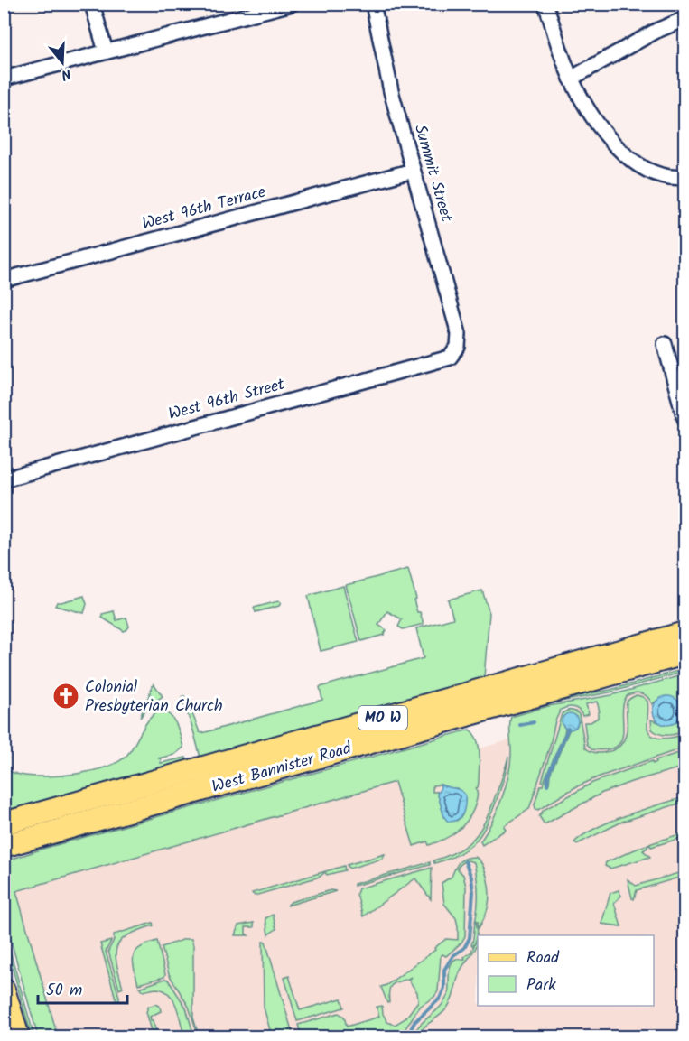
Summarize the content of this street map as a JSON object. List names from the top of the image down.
{
  "streets": {
    "main road": ["MO W", "West Bannister Road"],
    "street": ["Summit Street", "West 96th Terrace", "West 96th Street"]
  },
  "crossings": [
    ["Summit Street", "West 96th Terrace"],
    ["Summit Street", "West 96th Street"]
  ],
  "places": {
    "church": ["Colonial Presbyterian Church"]
  },
  "legend": ["Road", "Park"],
  "scale_bar": "50 m",
  "north": "bottom"
}
